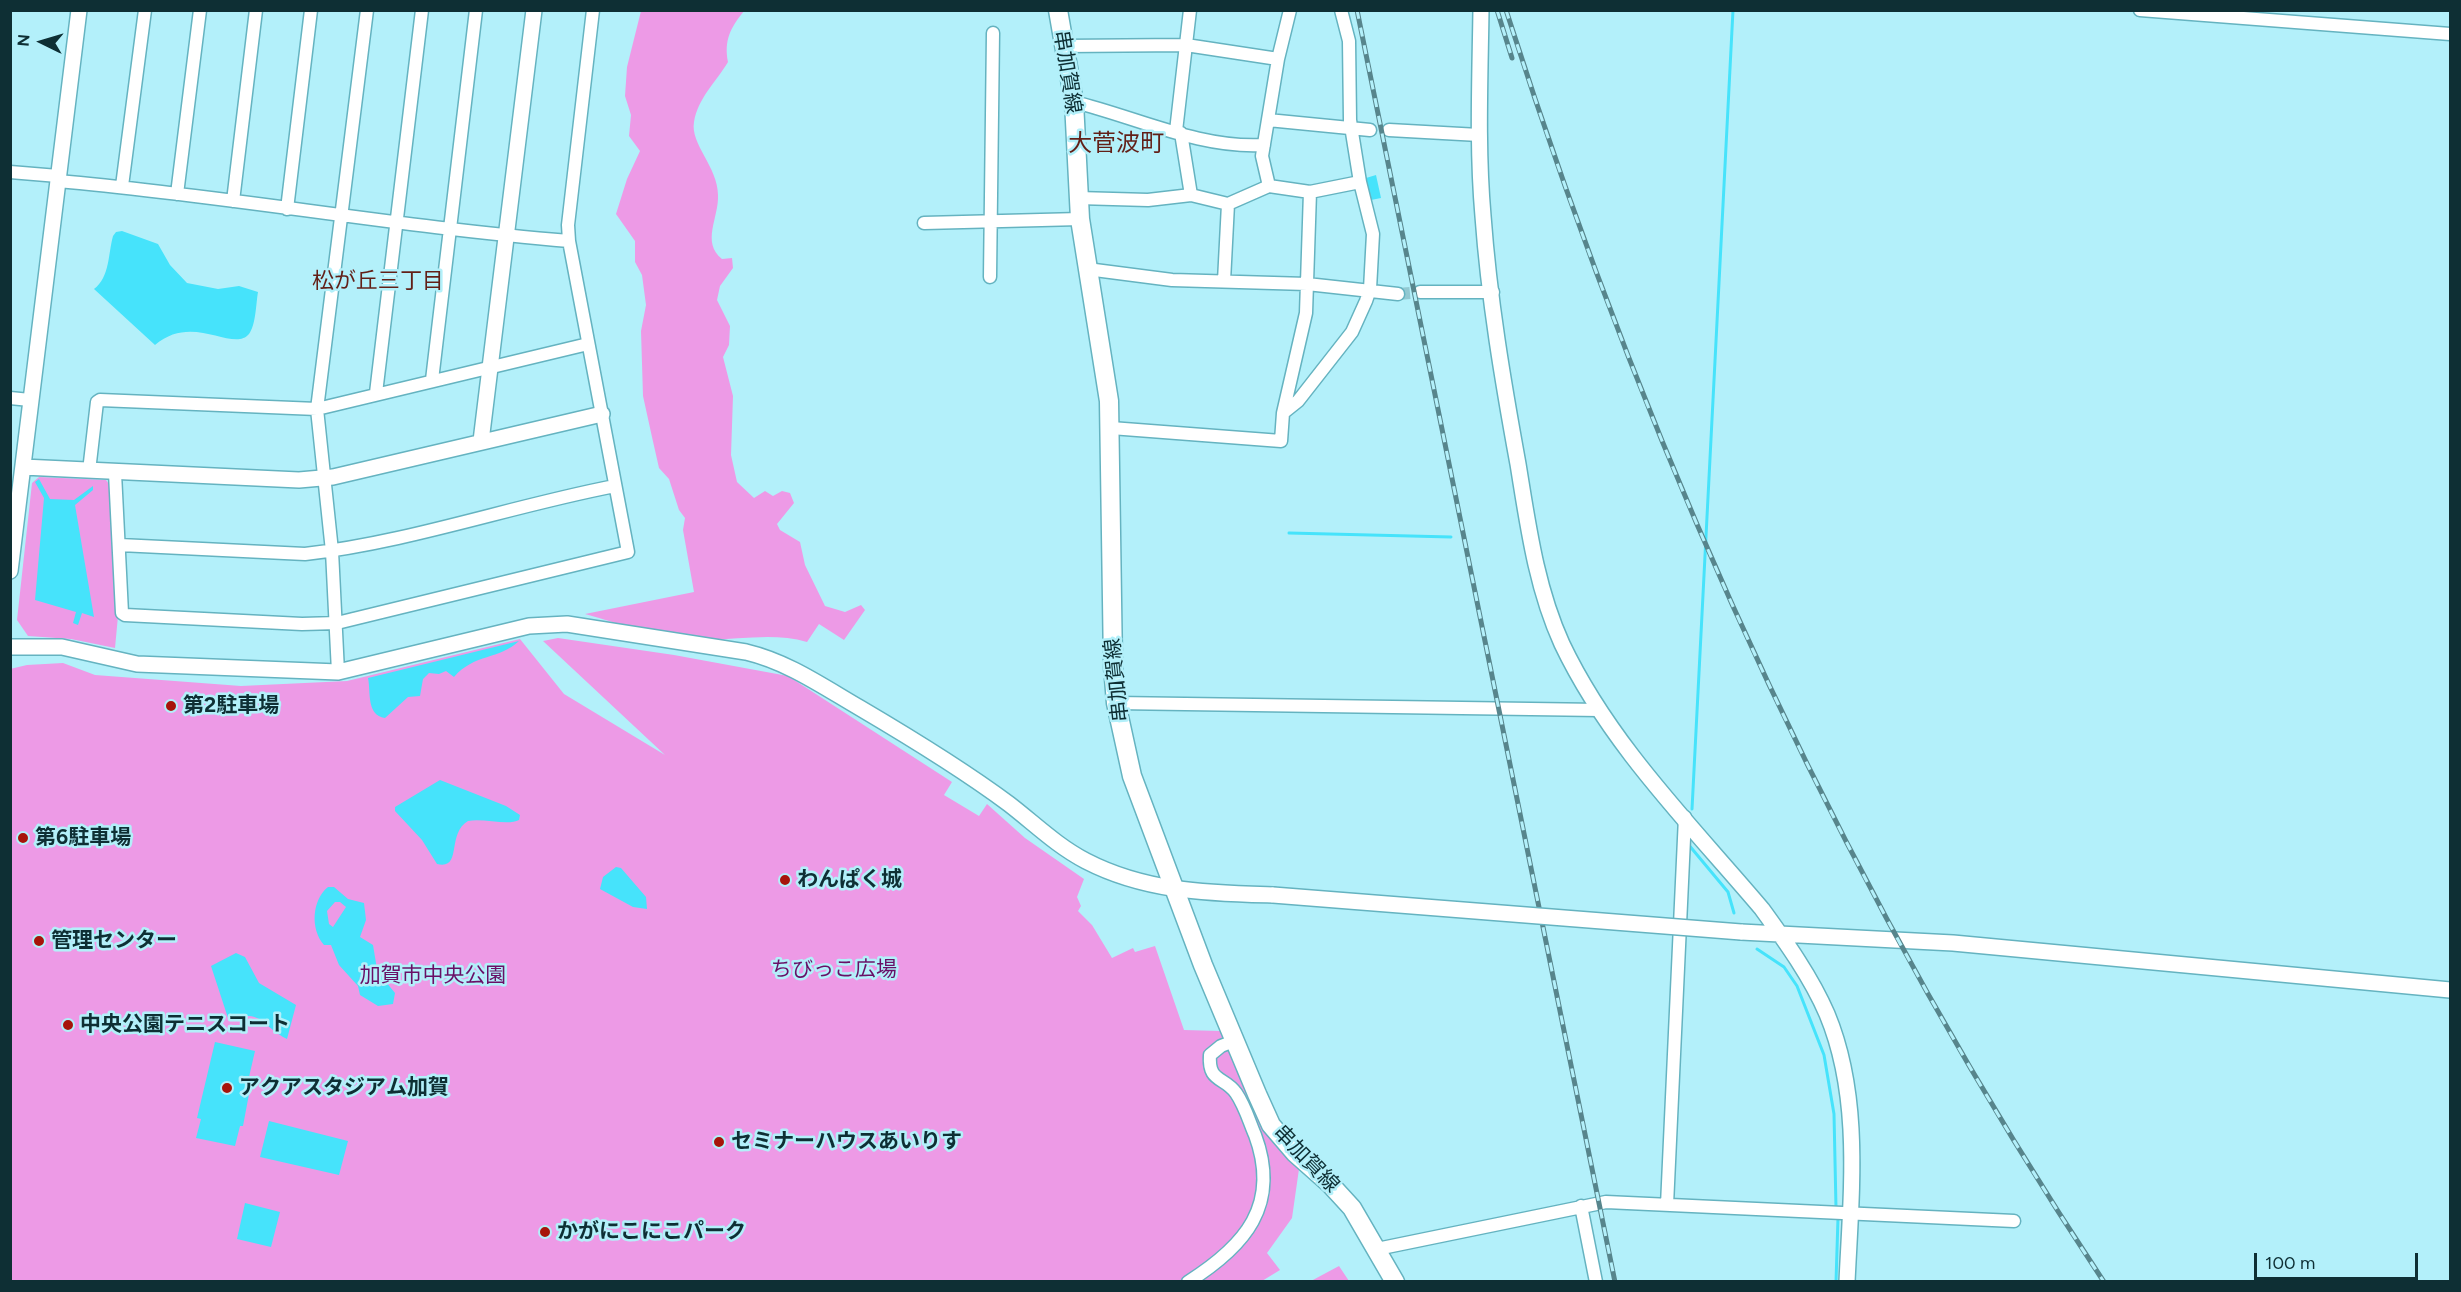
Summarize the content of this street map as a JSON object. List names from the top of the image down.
{
  "streets": {
    "main road": ["串加賀線"]
  },
  "districts": ["大菅波町", "松が丘三丁目"],
  "parks": ["ちびっこ広場", "加賀市中央公園"],
  "places": [
    "第2駐車場",
    "第6駐車場",
    "わんぱく城",
    "管理センター",
    "中央公園テニスコート",
    "アクアスタジアム加賀",
    "セミナーハウスあいりす",
    "かがにこにこパーク"
  ],
  "scale_bar": "100 m",
  "north": "left"
}
